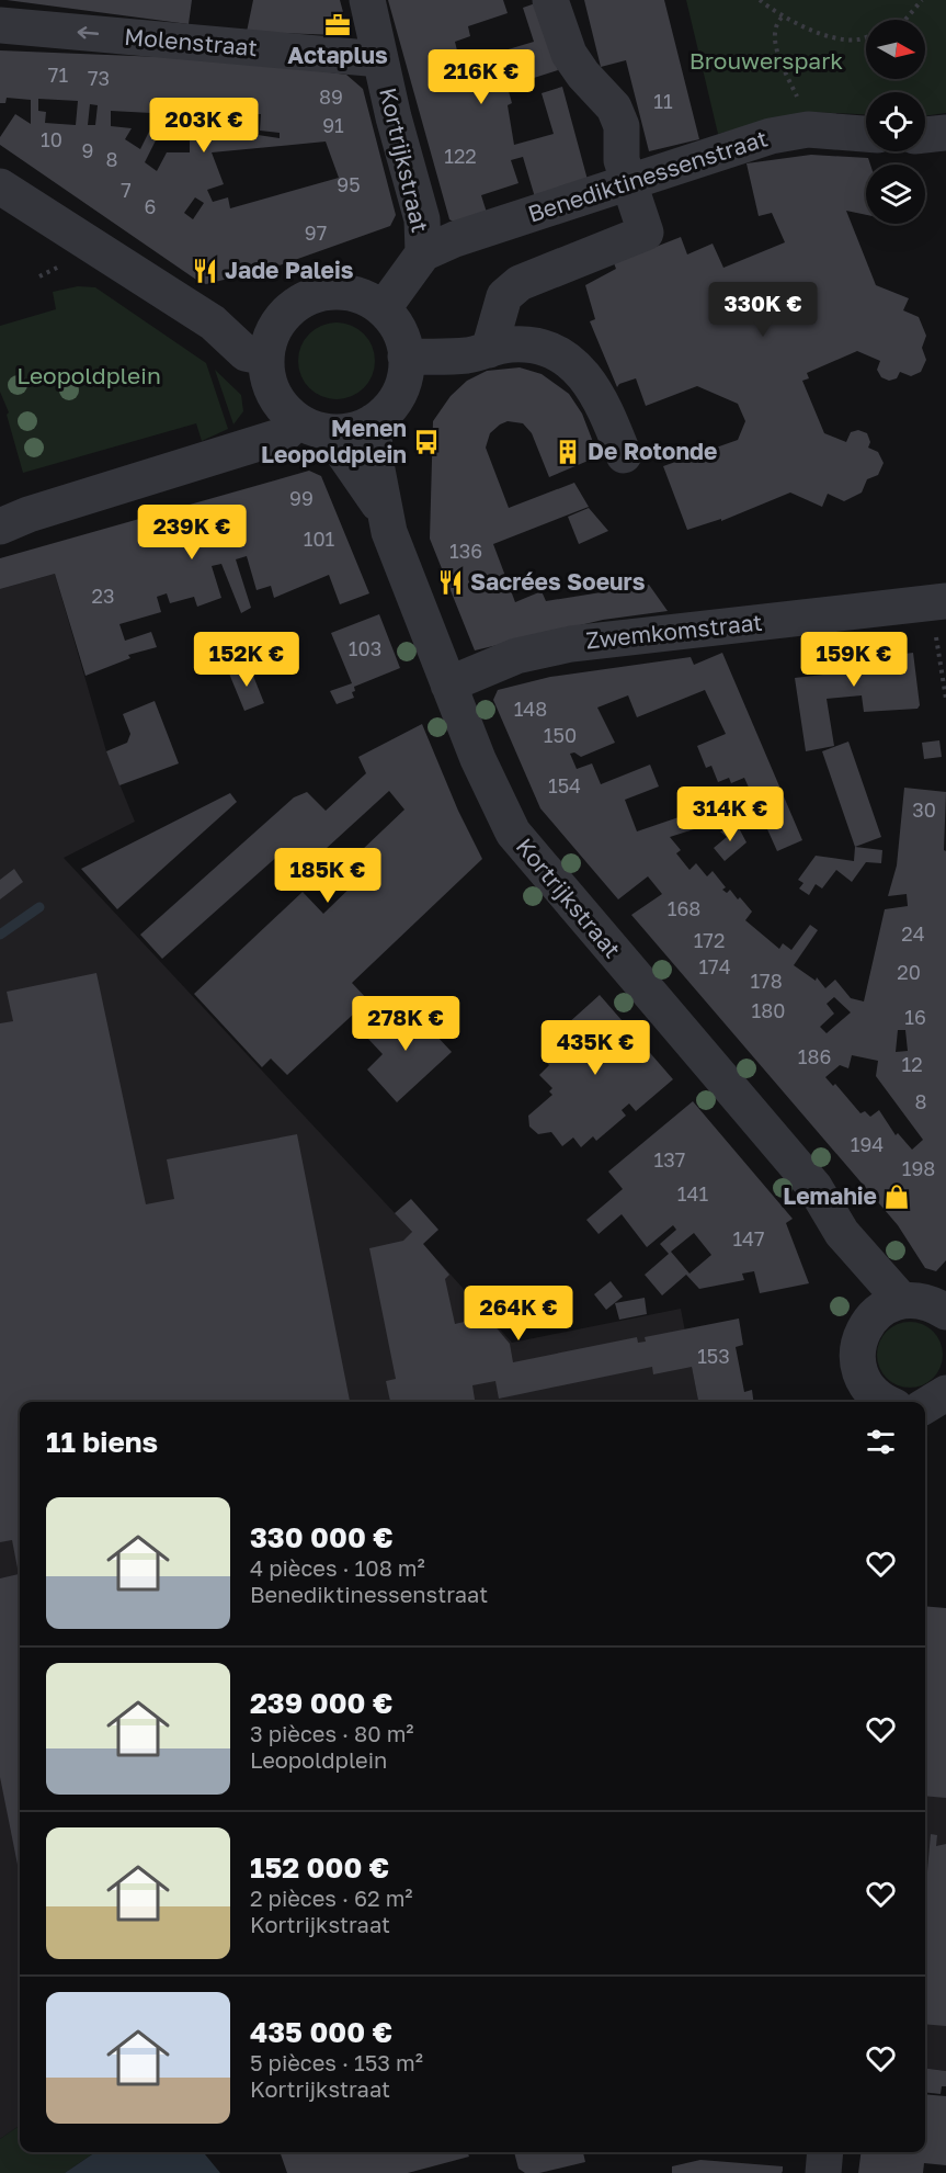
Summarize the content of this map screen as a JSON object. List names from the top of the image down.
{
  "streets": {
    "street": [
      "Molenstraat",
      "Kortrijkstraat",
      "Benediktinessenstraat",
      "Zwemkomstraat"
    ]
  },
  "crossings": [
    ["Molenstraat", "Kortrijkstraat"],
    ["Kortrijkstraat", "Benediktinessenstraat"],
    ["Kortrijkstraat", "Zwemkomstraat"]
  ],
  "one_way": ["Molenstraat"],
  "parks": ["Brouwerspark", "Leopoldplein"],
  "places": {
    "office": ["Actaplus"],
    "restaurant": ["Jade Paleis", "Sacrées Soeurs"],
    "bus stop": ["Menen Leopoldplein"],
    "building": ["De Rotonde"],
    "shop": ["Lemahie"]
  },
  "house_numbers": [
    "71",
    "73",
    "89",
    "11",
    "91",
    "10",
    "9",
    "122",
    "8",
    "95",
    "7",
    "6",
    "97",
    "99",
    "101",
    "136",
    "23",
    "103",
    "148",
    "150",
    "154",
    "30",
    "168",
    "24",
    "172",
    "174",
    "20",
    "178",
    "180",
    "16",
    "186",
    "12",
    "8",
    "194",
    "137",
    "198",
    "141",
    "147",
    "153"
  ],
  "north": "right",
  "page": {
    "price": [
      "216K €",
      "203K €",
      "330K €",
      "239K €",
      "152K €",
      "159K €",
      "314K €",
      "185K €",
      "278K €",
      "435K €",
      "264K €"
    ],
    "heading": "11 biens",
    "list": [
      {
        "name": "330 000 €",
        "note": "4 pièces · 108 m² · Benediktinessenstraat"
      },
      {
        "name": "239 000 €",
        "note": "3 pièces · 80 m² · Leopoldplein"
      },
      {
        "name": "152 000 €",
        "note": "2 pièces · 62 m² · Kortrijkstraat"
      },
      {
        "name": "435 000 €",
        "note": "5 pièces · 153 m² · Kortrijkstraat"
      }
    ]
  }
}
